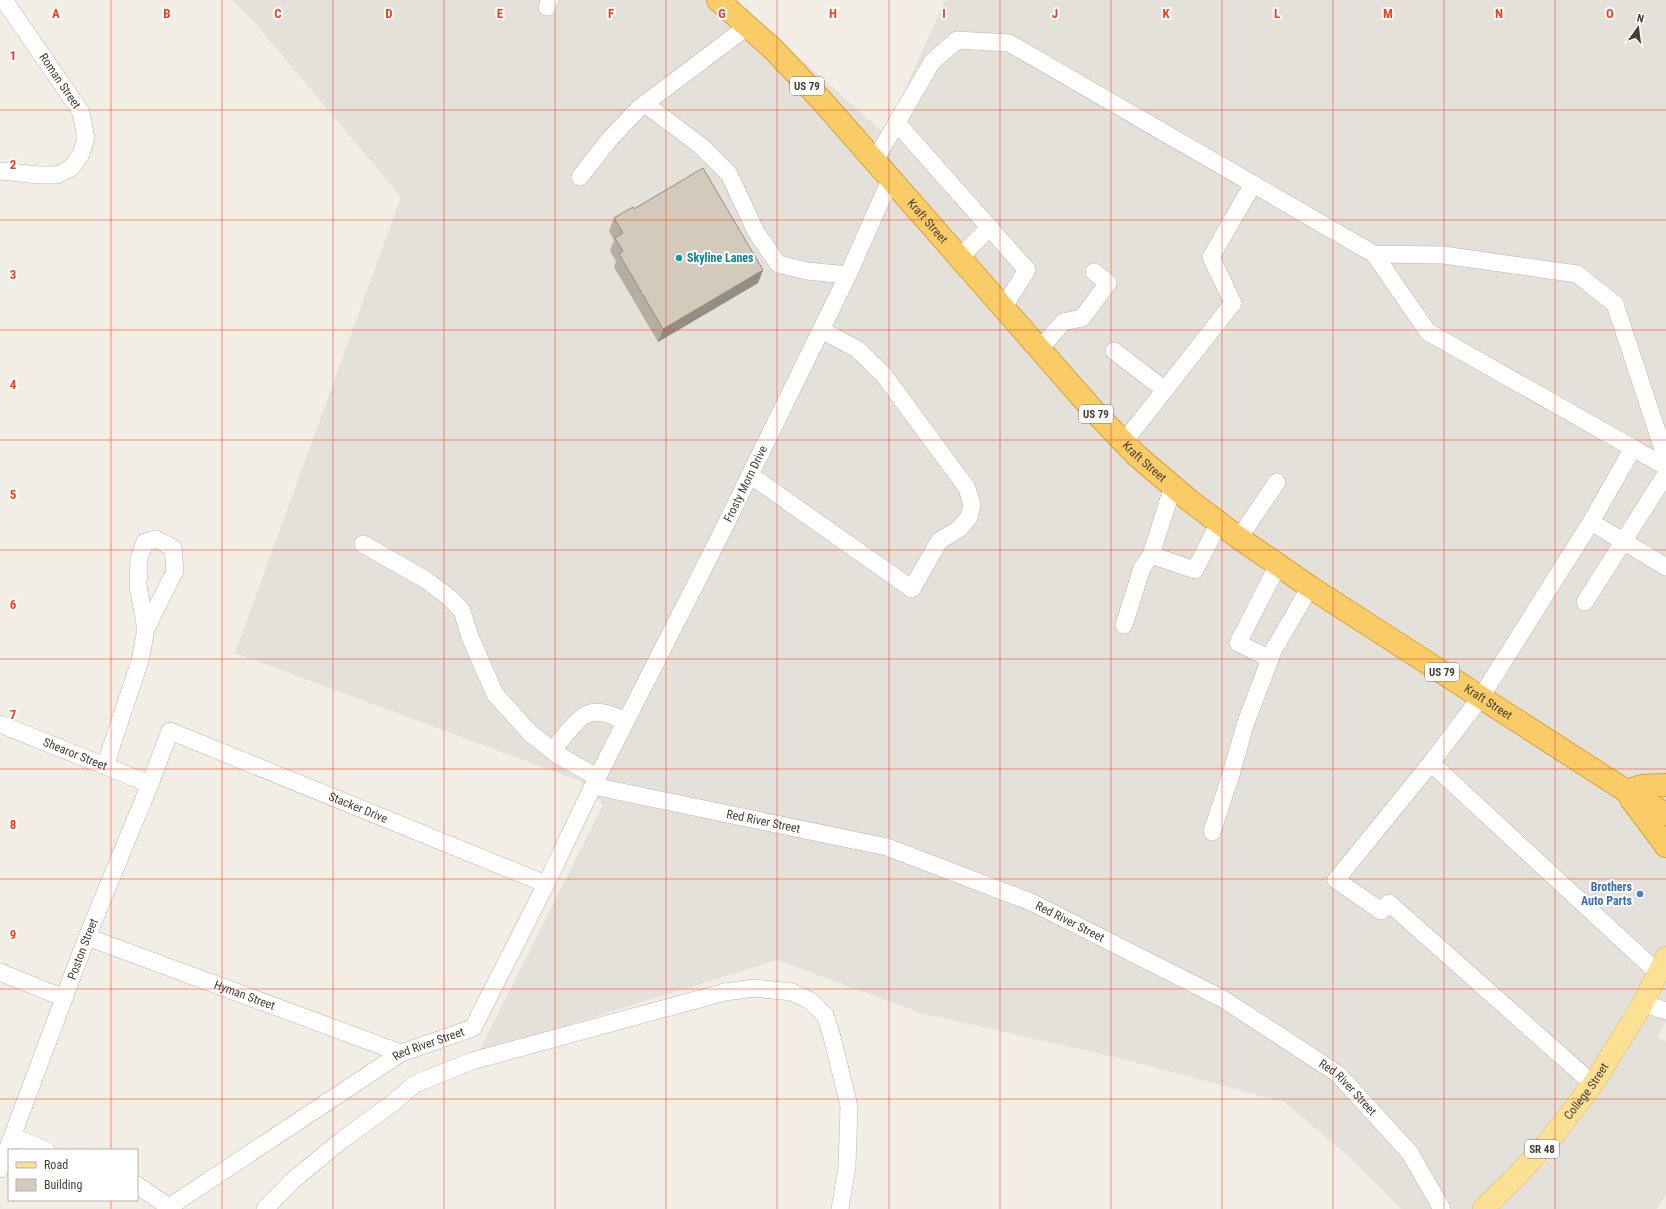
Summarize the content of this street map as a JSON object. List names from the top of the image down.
{
  "streets": {
    "highway": ["US 79", "Kraft Street"],
    "main road": ["College Street", "SR 48"],
    "street": [
      "Roman Street",
      "Frosty Morn Drive",
      "Shearor Street",
      "Stacker Drive",
      "Red River Street",
      "Poston Street",
      "Hyman Street"
    ]
  },
  "crossings": [
    ["Kraft Street", "Frosty Morn Drive"],
    ["Frosty Morn Drive", "Red River Street"],
    ["Shearor Street", "Poston Street"],
    ["Stacker Drive", "Red River Street"],
    ["Stacker Drive", "Poston Street"],
    ["Red River Street", "Hyman Street"],
    ["Poston Street", "Hyman Street"]
  ],
  "places": ["Skyline Lanes", "Brothers Auto Parts"],
  "legend": ["Road", "Building"],
  "north": "top",
  "grid": {
    "columns": [
      "A",
      "B",
      "C",
      "D",
      "E",
      "F",
      "G",
      "H",
      "I",
      "J",
      "K",
      "L",
      "M",
      "N",
      "O"
    ],
    "rows": [
      "1",
      "2",
      "3",
      "4",
      "5",
      "6",
      "7",
      "8",
      "9"
    ]
  }
}
